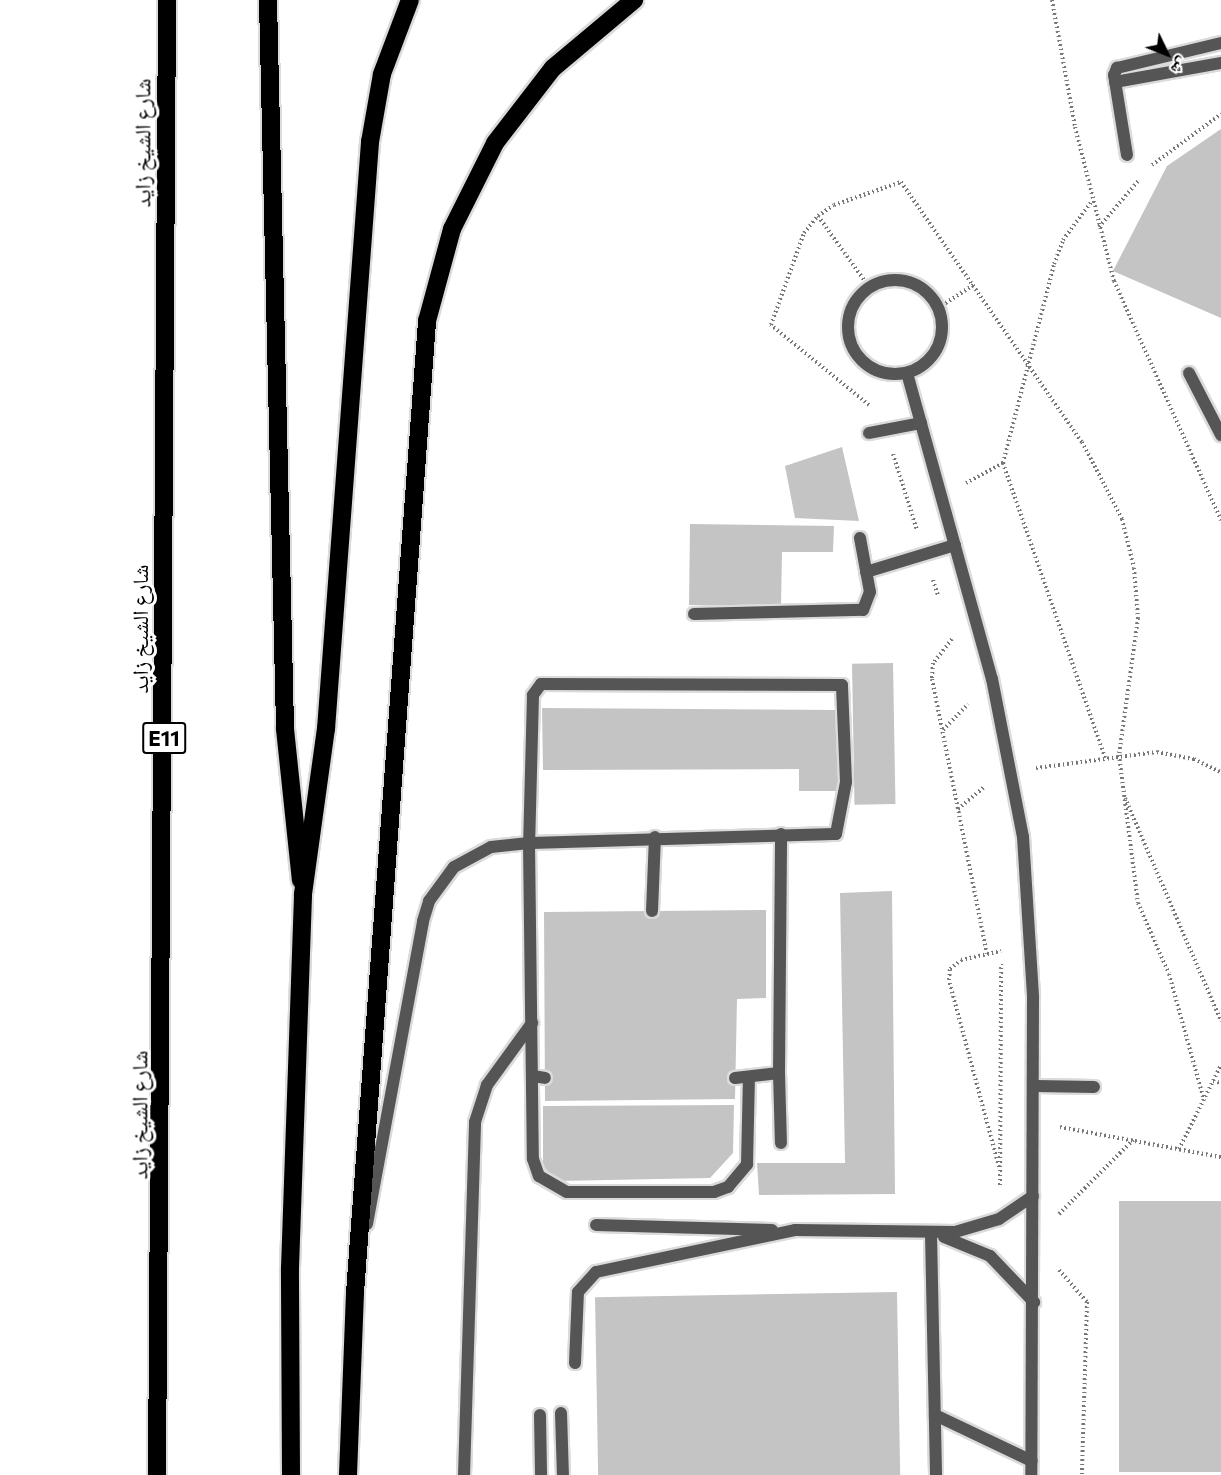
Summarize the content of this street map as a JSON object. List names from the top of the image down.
{
  "streets": {
    "highway": ["شارع الشيخ زايد", "E11"]
  },
  "north": "bottom right"
}
